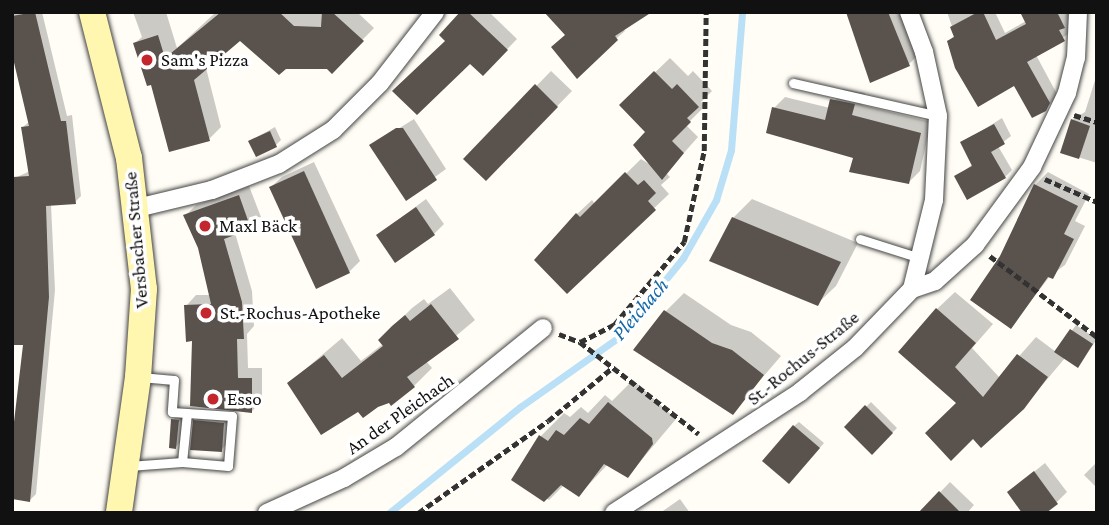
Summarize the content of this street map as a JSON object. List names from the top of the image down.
{
  "streets": {
    "main road": ["Versbacher Straße"],
    "street": ["St.-Rochus-Straße", "An der Pleichach"]
  },
  "water": ["Pleichach"],
  "places": [
    "Sam's Pizza",
    "Maxl Bäck",
    "St.-Rochus-Apotheke",
    "Esso"
  ]
}
